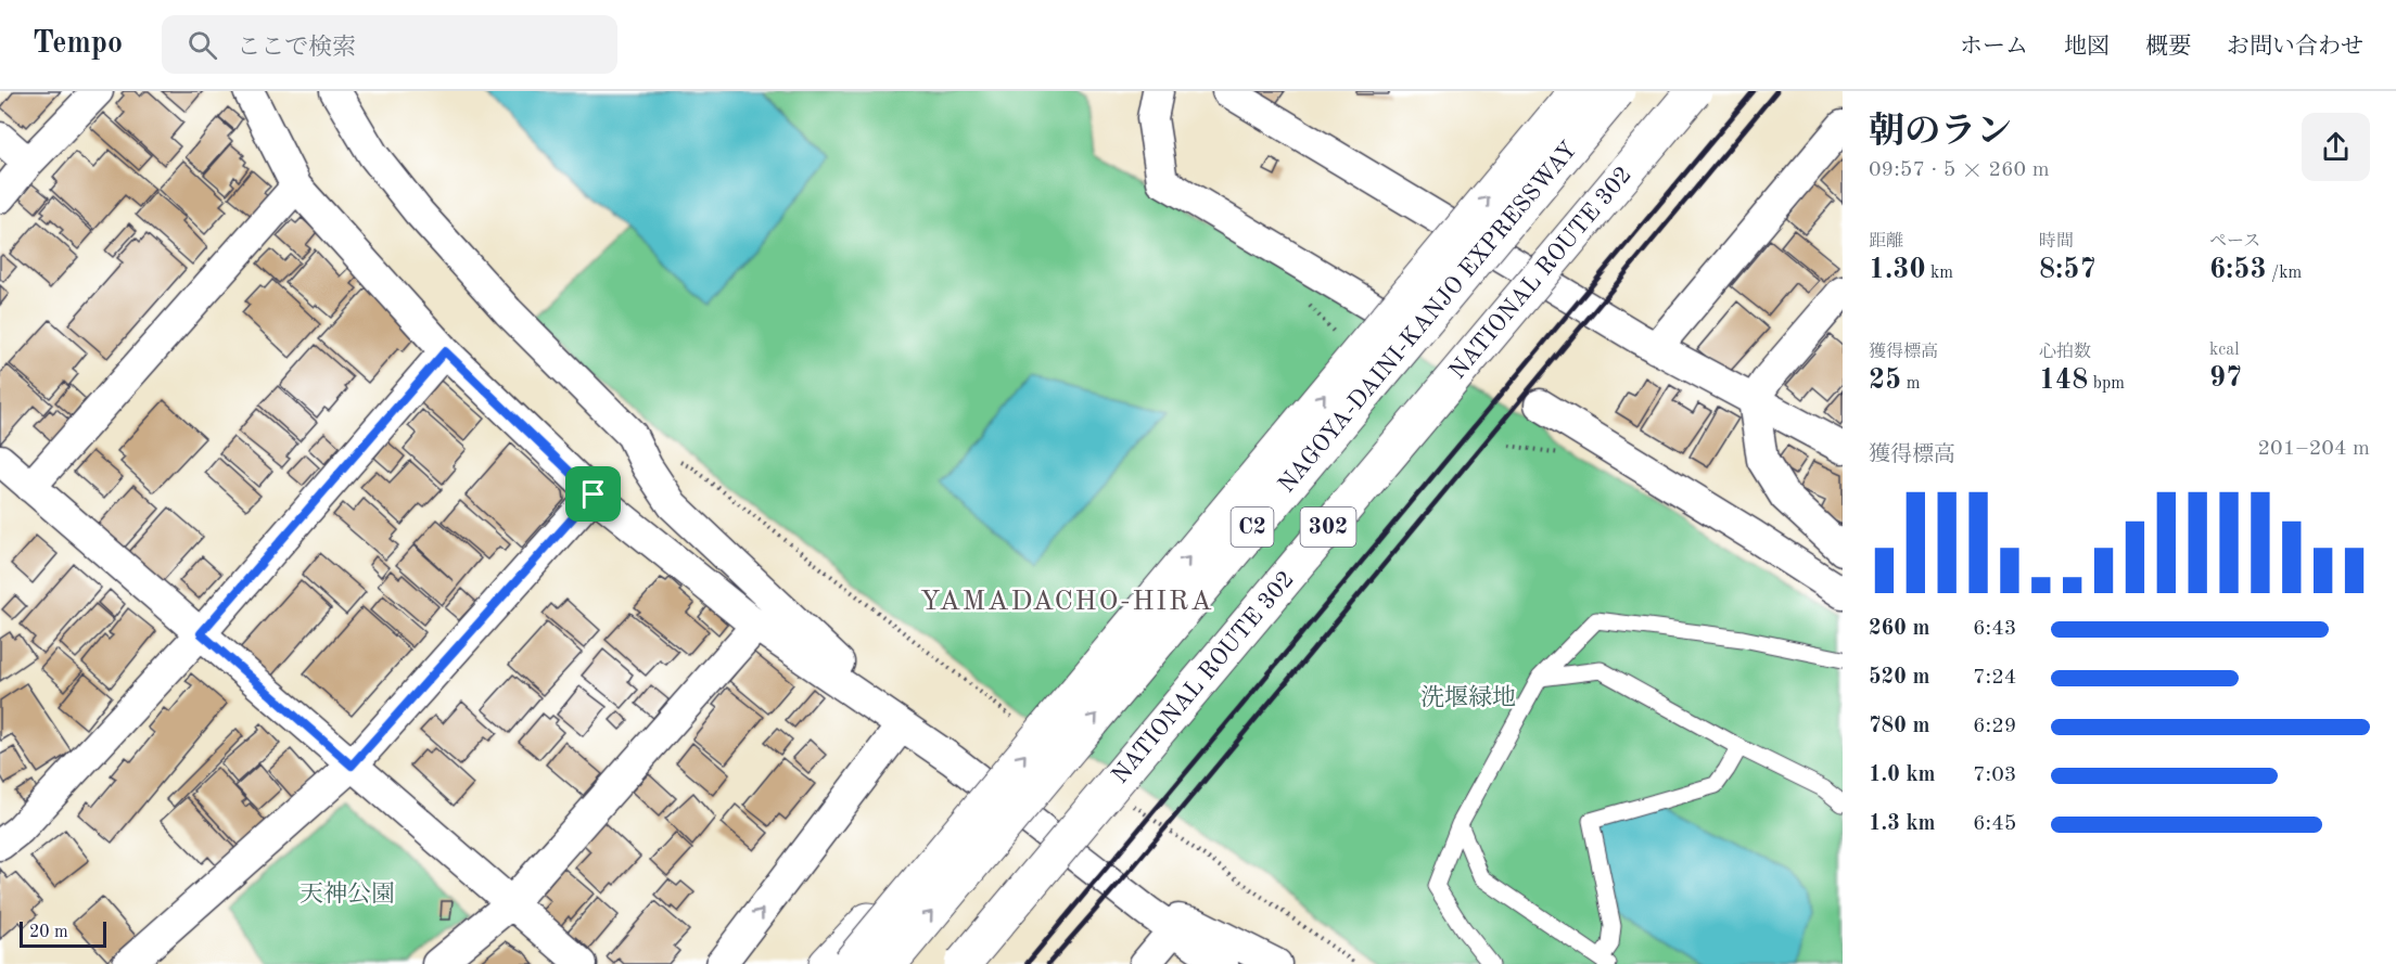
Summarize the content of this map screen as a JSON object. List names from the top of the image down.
{
  "streets": {
    "highway": [
      "NATIONAL ROUTE 302",
      "NAGOYA-DAINI-KANJO EXPRESSWAY",
      "C2",
      "302"
    ]
  },
  "districts": ["YAMADACHO-HIRA"],
  "parks": ["洗堰緑地", "天神公園"],
  "scale_bar": "20 m",
  "page": {
    "header": "Tempo",
    "search": "ここで検索",
    "nav": [
      "ホーム",
      "地図",
      "概要",
      "お問い合わせ"
    ],
    "heading": ["朝のラン", "09:57 · 5 × 260 m"],
    "stats": [
      ["距離", "1.30 km"],
      ["時間", "8:57"],
      ["ペース", "6:53 /km"],
      ["獲得標高", "25 m"],
      ["心拍数", "148 bpm"],
      ["kcal", "97"]
    ],
    "chart": ["獲得標高", "201–204 m"],
    "list": [
      {
        "name": "260 m",
        "note": "6:43"
      },
      {
        "name": "520 m",
        "note": "7:24"
      },
      {
        "name": "780 m",
        "note": "6:29"
      },
      {
        "name": "1.0 km",
        "note": "7:03"
      },
      {
        "name": "1.3 km",
        "note": "6:45"
      }
    ],
    "scale": "20 m"
  }
}
